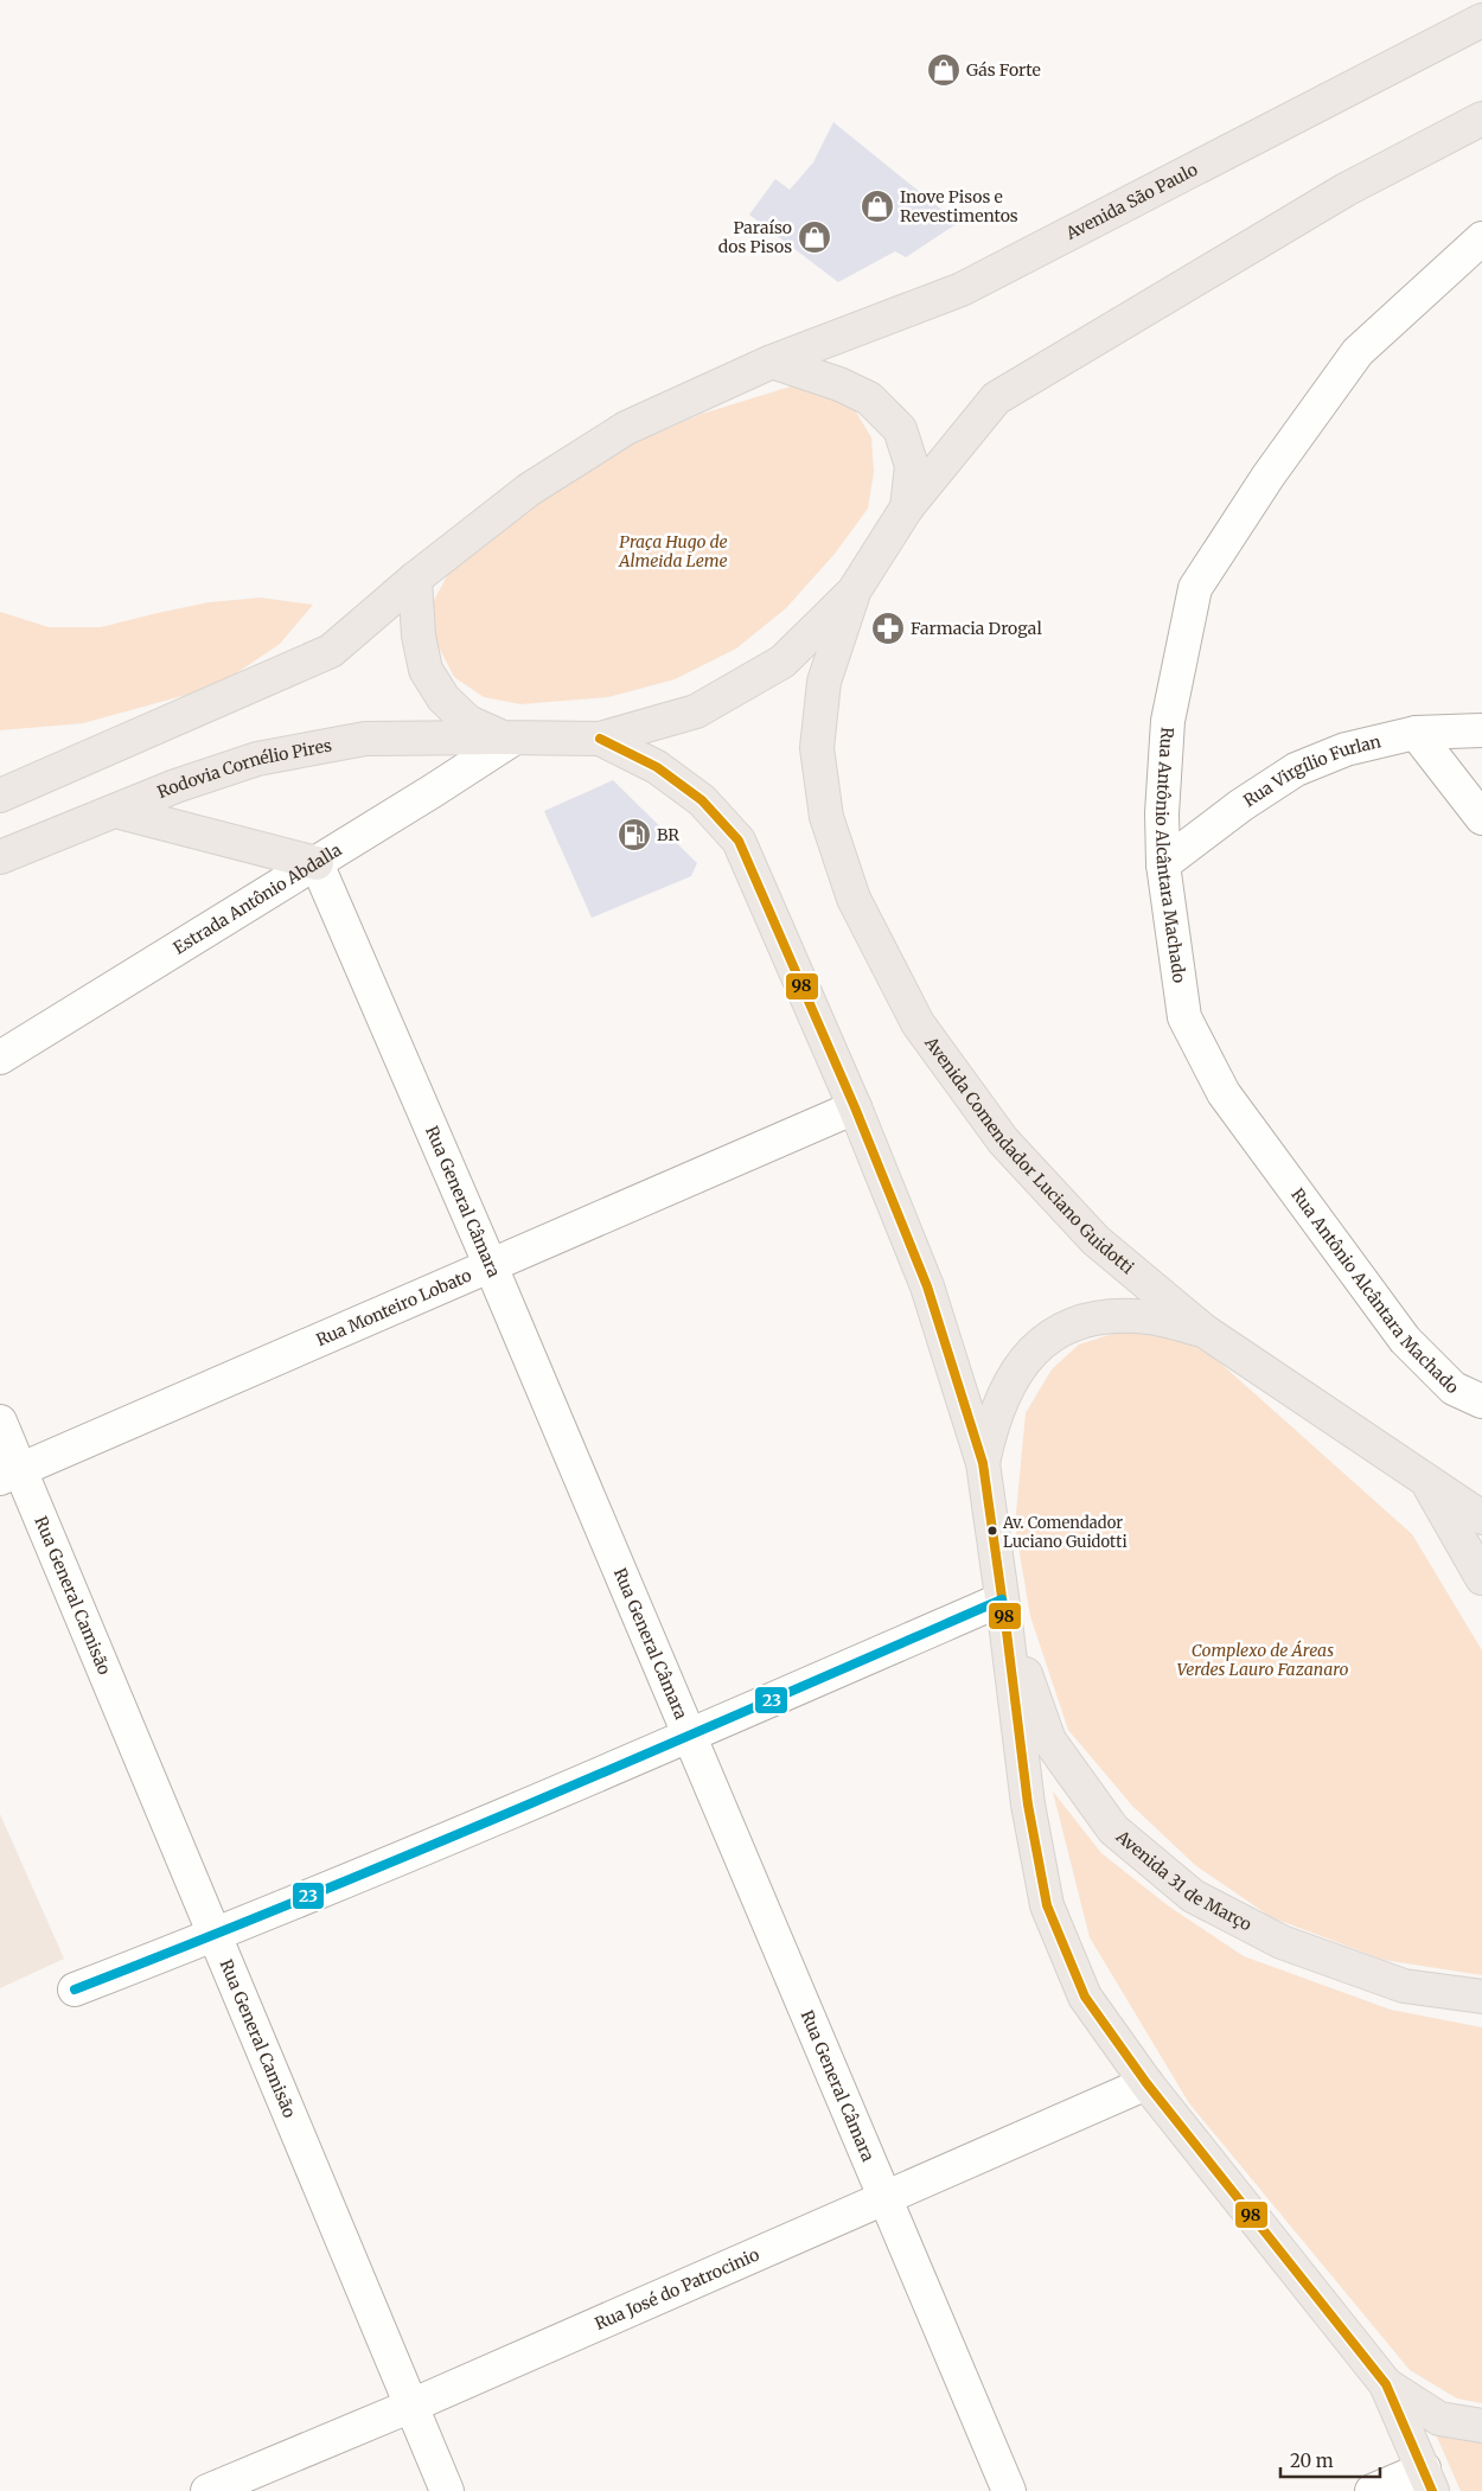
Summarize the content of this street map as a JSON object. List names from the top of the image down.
{
  "streets": {
    "main road": [
      "Avenida São Paulo",
      "Rodovia Cornélio Pires",
      "Avenida Comendador Luciano Guidotti",
      "Avenida 31 de Março"
    ],
    "street": [
      "Rua Virgílio Furlan",
      "Rua Antônio Alcântara Machado",
      "Estrada Antônio Abdalla",
      "Rua General Câmara",
      "Rua Monteiro Lobato",
      "Rua General Camisão",
      "Rua José do Patrocinio"
    ]
  },
  "crossings": [
    ["Rodovia Cornélio Pires", "Estrada Antônio Abdalla"],
    ["Rua Virgílio Furlan", "Rua Antônio Alcântara Machado"],
    ["Estrada Antônio Abdalla", "Rua General Câmara"],
    ["Rua General Câmara", "Rua Monteiro Lobato"],
    ["Rua General Câmara", "Rua José do Patrocinio"],
    ["Rua Monteiro Lobato", "Rua General Camisão"],
    ["Rua General Camisão", "Rua José do Patrocinio"]
  ],
  "parks": ["Praça Hugo de Almeida Leme", "Complexo de Áreas Verdes Lauro Fazanaro"],
  "places": {
    "shop": ["Gás Forte", "Inove Pisos e Revestimentos", "Paraíso dos Pisos"],
    "pharmacy": ["Farmacia Drogal"],
    "fuel station": ["BR"],
    "other": ["Av. Comendador Luciano Guidotti"]
  },
  "lines": ["transit line 98", "transit line 23"],
  "scale_bar": "20 m"
}
